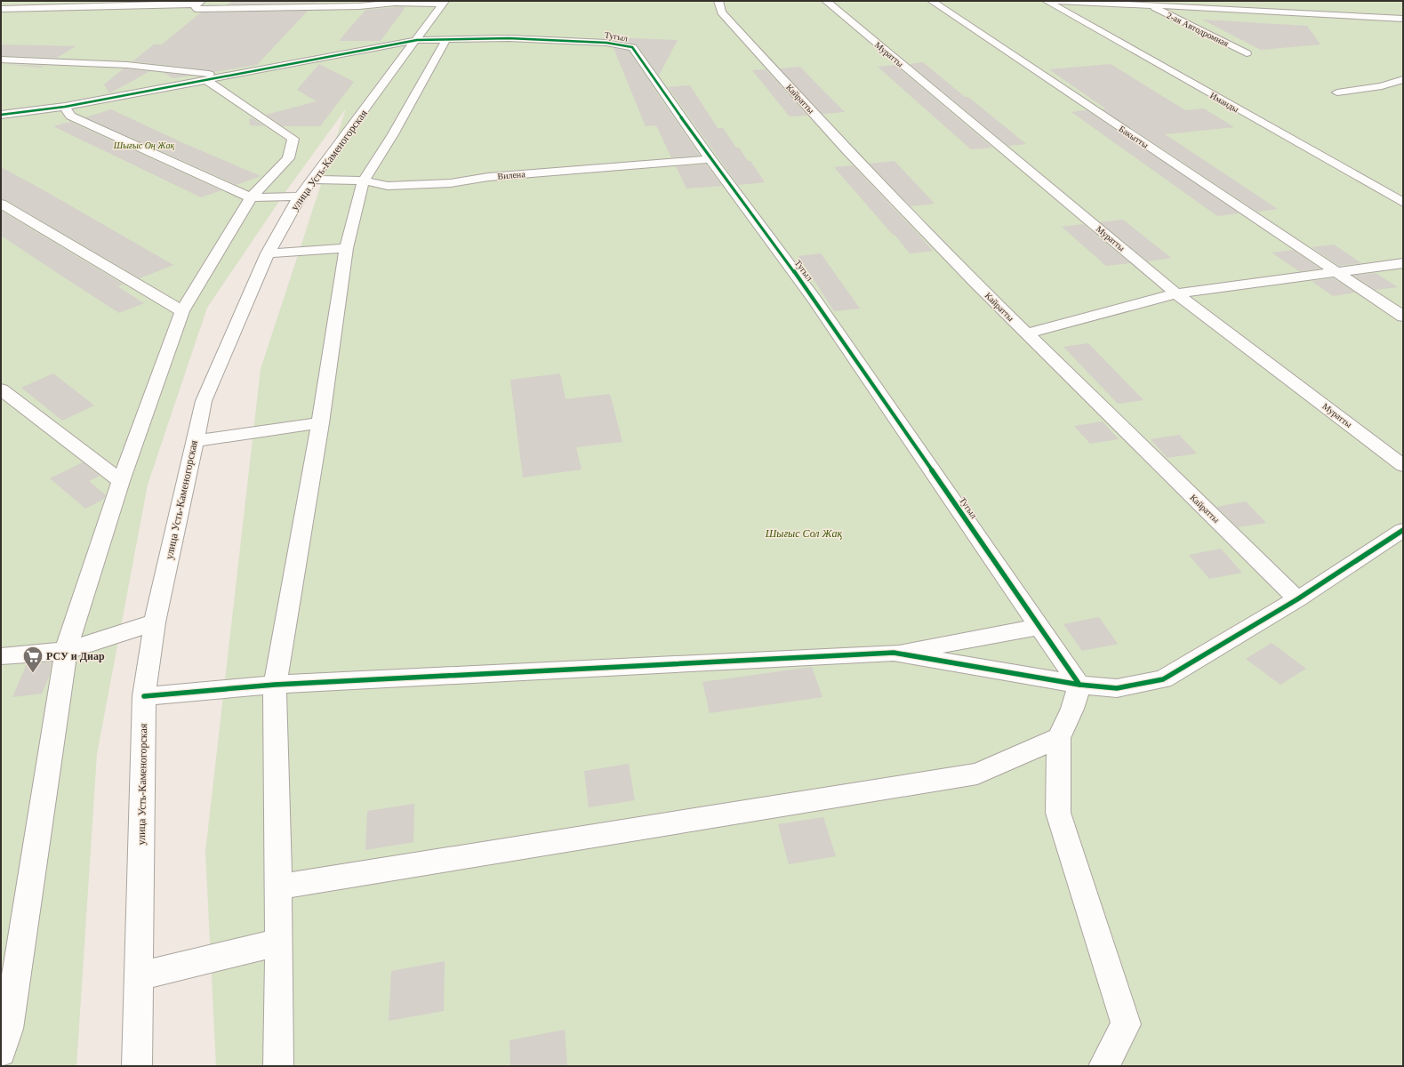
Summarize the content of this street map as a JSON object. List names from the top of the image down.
{
  "streets": {
    "street": [
      "2-ая Автодромная",
      "Тугыл",
      "Муратты",
      "Кайратты",
      "Иманды",
      "Бакытты",
      "улица Усть-Каменогорская",
      "Вилена"
    ]
  },
  "crossings": [
    ["Тугыл", "улица Усть-Каменогорская"],
    ["Тугыл", "Вилена"],
    ["улица Усть-Каменогорская", "Вилена"]
  ],
  "parks": ["Шығыс Оң Жақ", "Шығыс Сол Жақ"],
  "places": {
    "supermarket": ["РСУ и Диар"]
  }
}
